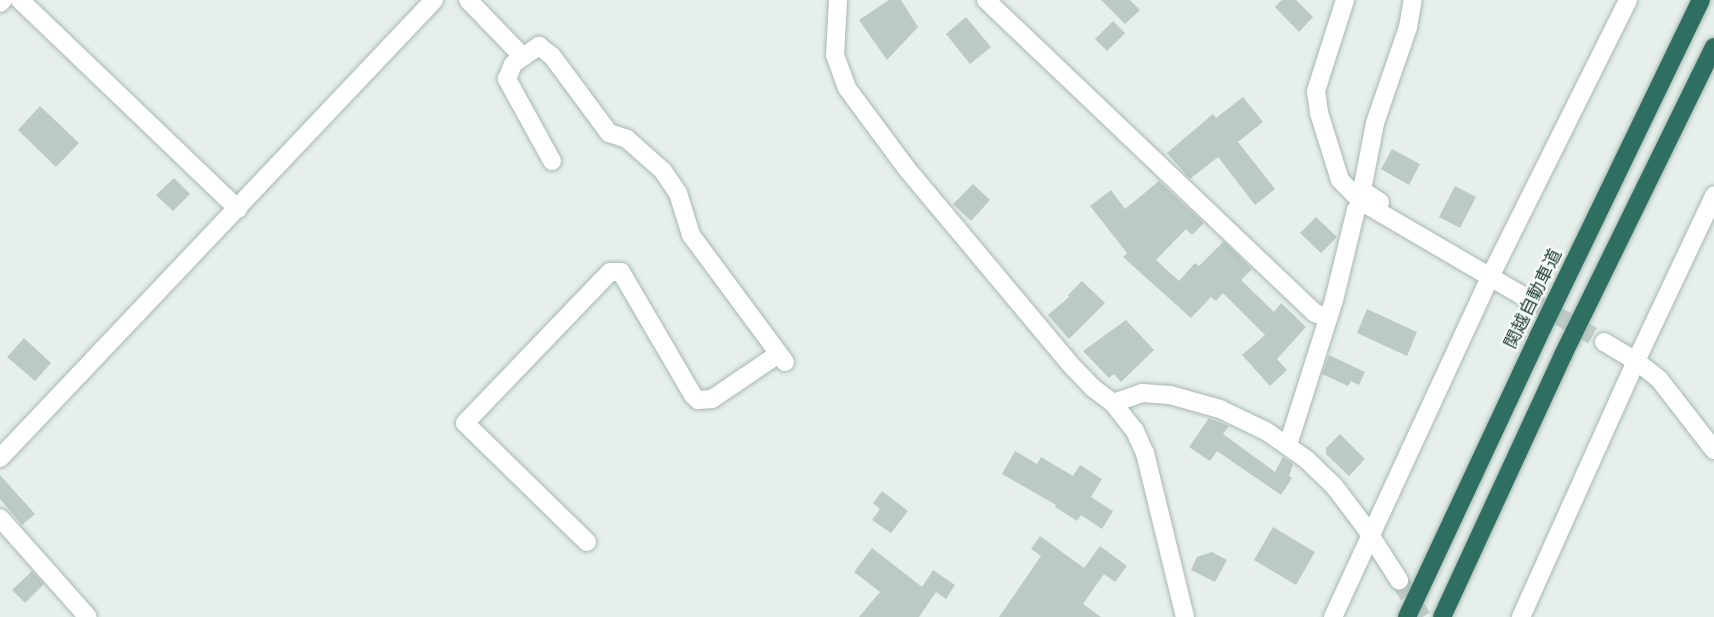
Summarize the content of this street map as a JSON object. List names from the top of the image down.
{
  "streets": {
    "highway": ["関越自動車道"]
  }
}
